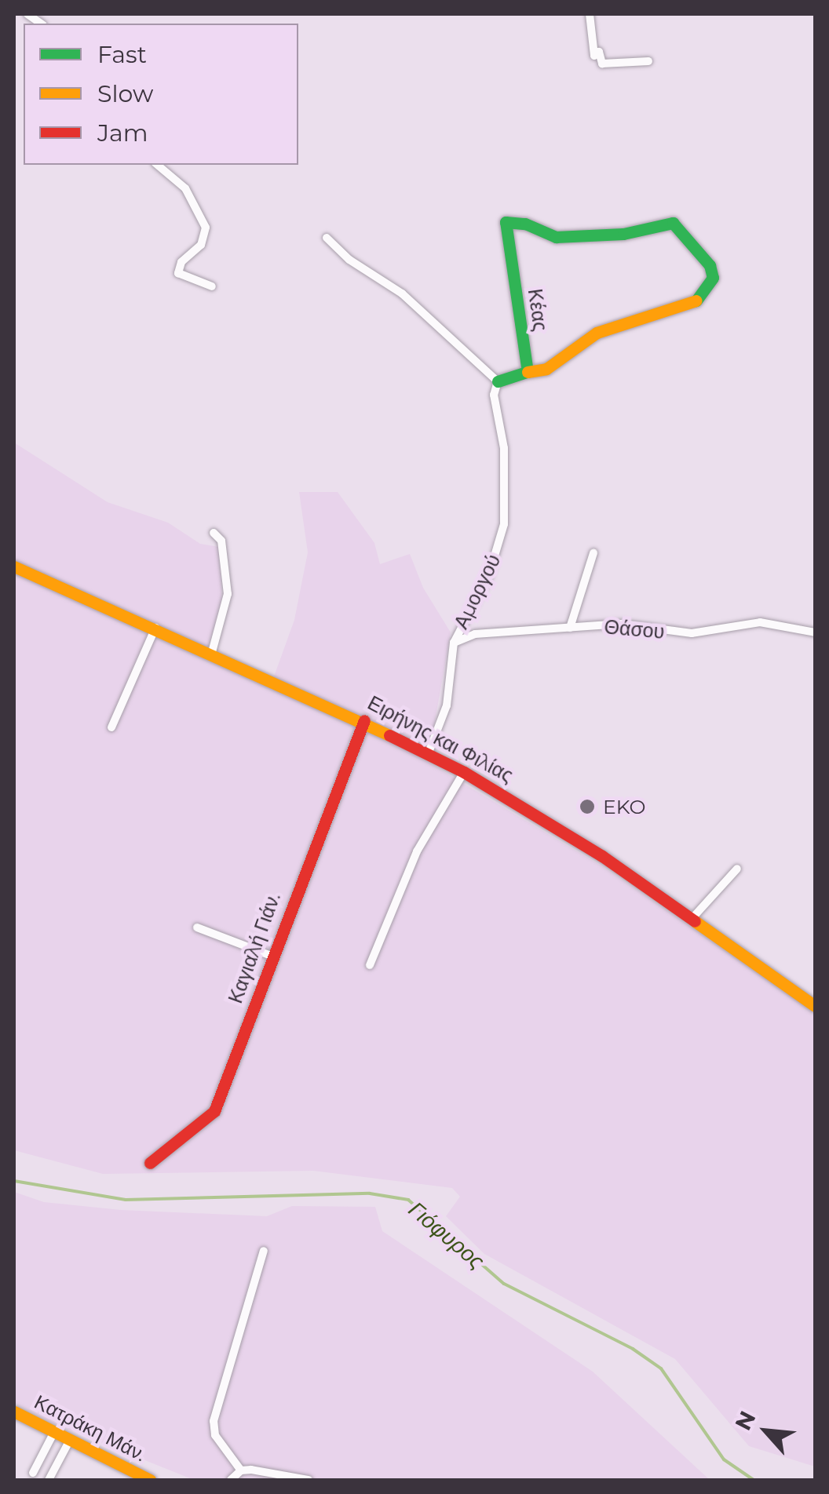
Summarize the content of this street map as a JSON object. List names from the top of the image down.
{
  "streets": {
    "street": [
      "Κέας",
      "Αμοργού",
      "Θάσου",
      "Ειρήνης και Φιλίας",
      "Καγιαλή Γιάν.",
      "Κατράκη Μάν."
    ]
  },
  "crossings": [
    ["Αμοργού", "Θάσου"],
    ["Αμοργού", "Ειρήνης και Φιλίας"],
    ["Ειρήνης και Φιλίας", "Καγιαλή Γιάν."]
  ],
  "water": ["Γιόφυρος"],
  "places": ["EKO"],
  "legend": ["Fast", "Slow", "Jam"],
  "north": "top left"
}
